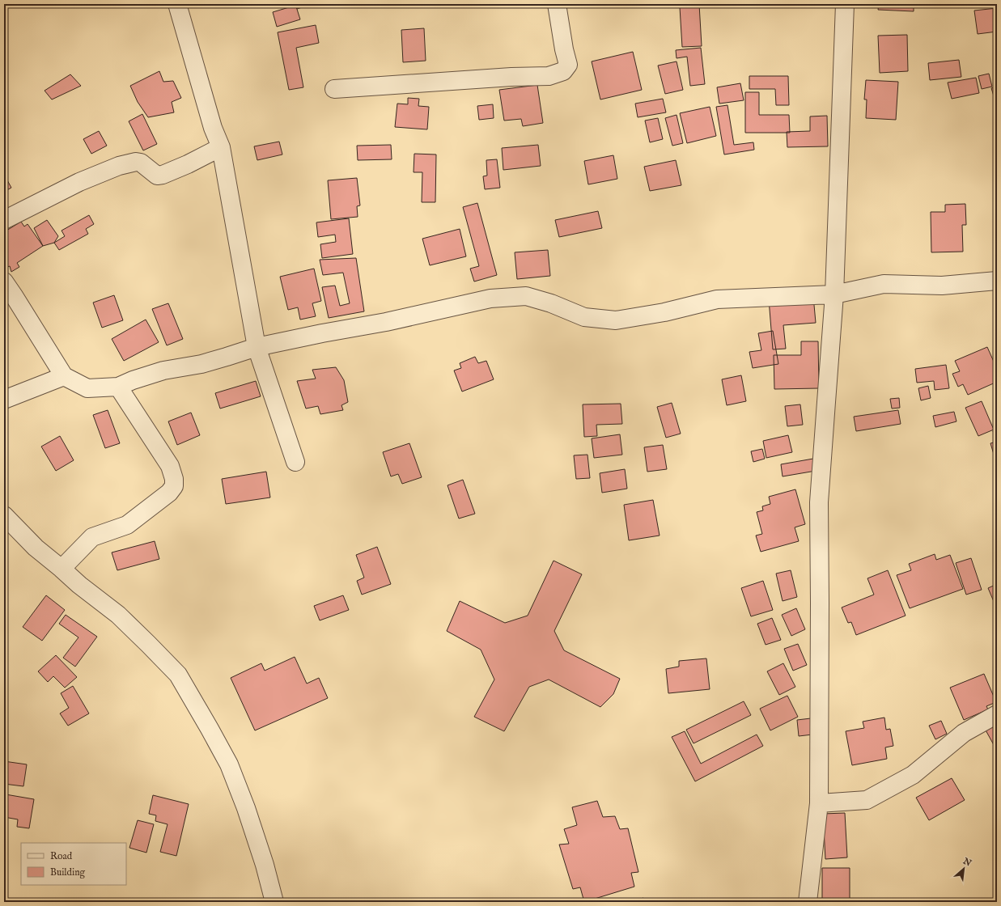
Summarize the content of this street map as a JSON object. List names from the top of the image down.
{
  "legend": ["Road", "Building"],
  "north": "top right"
}
